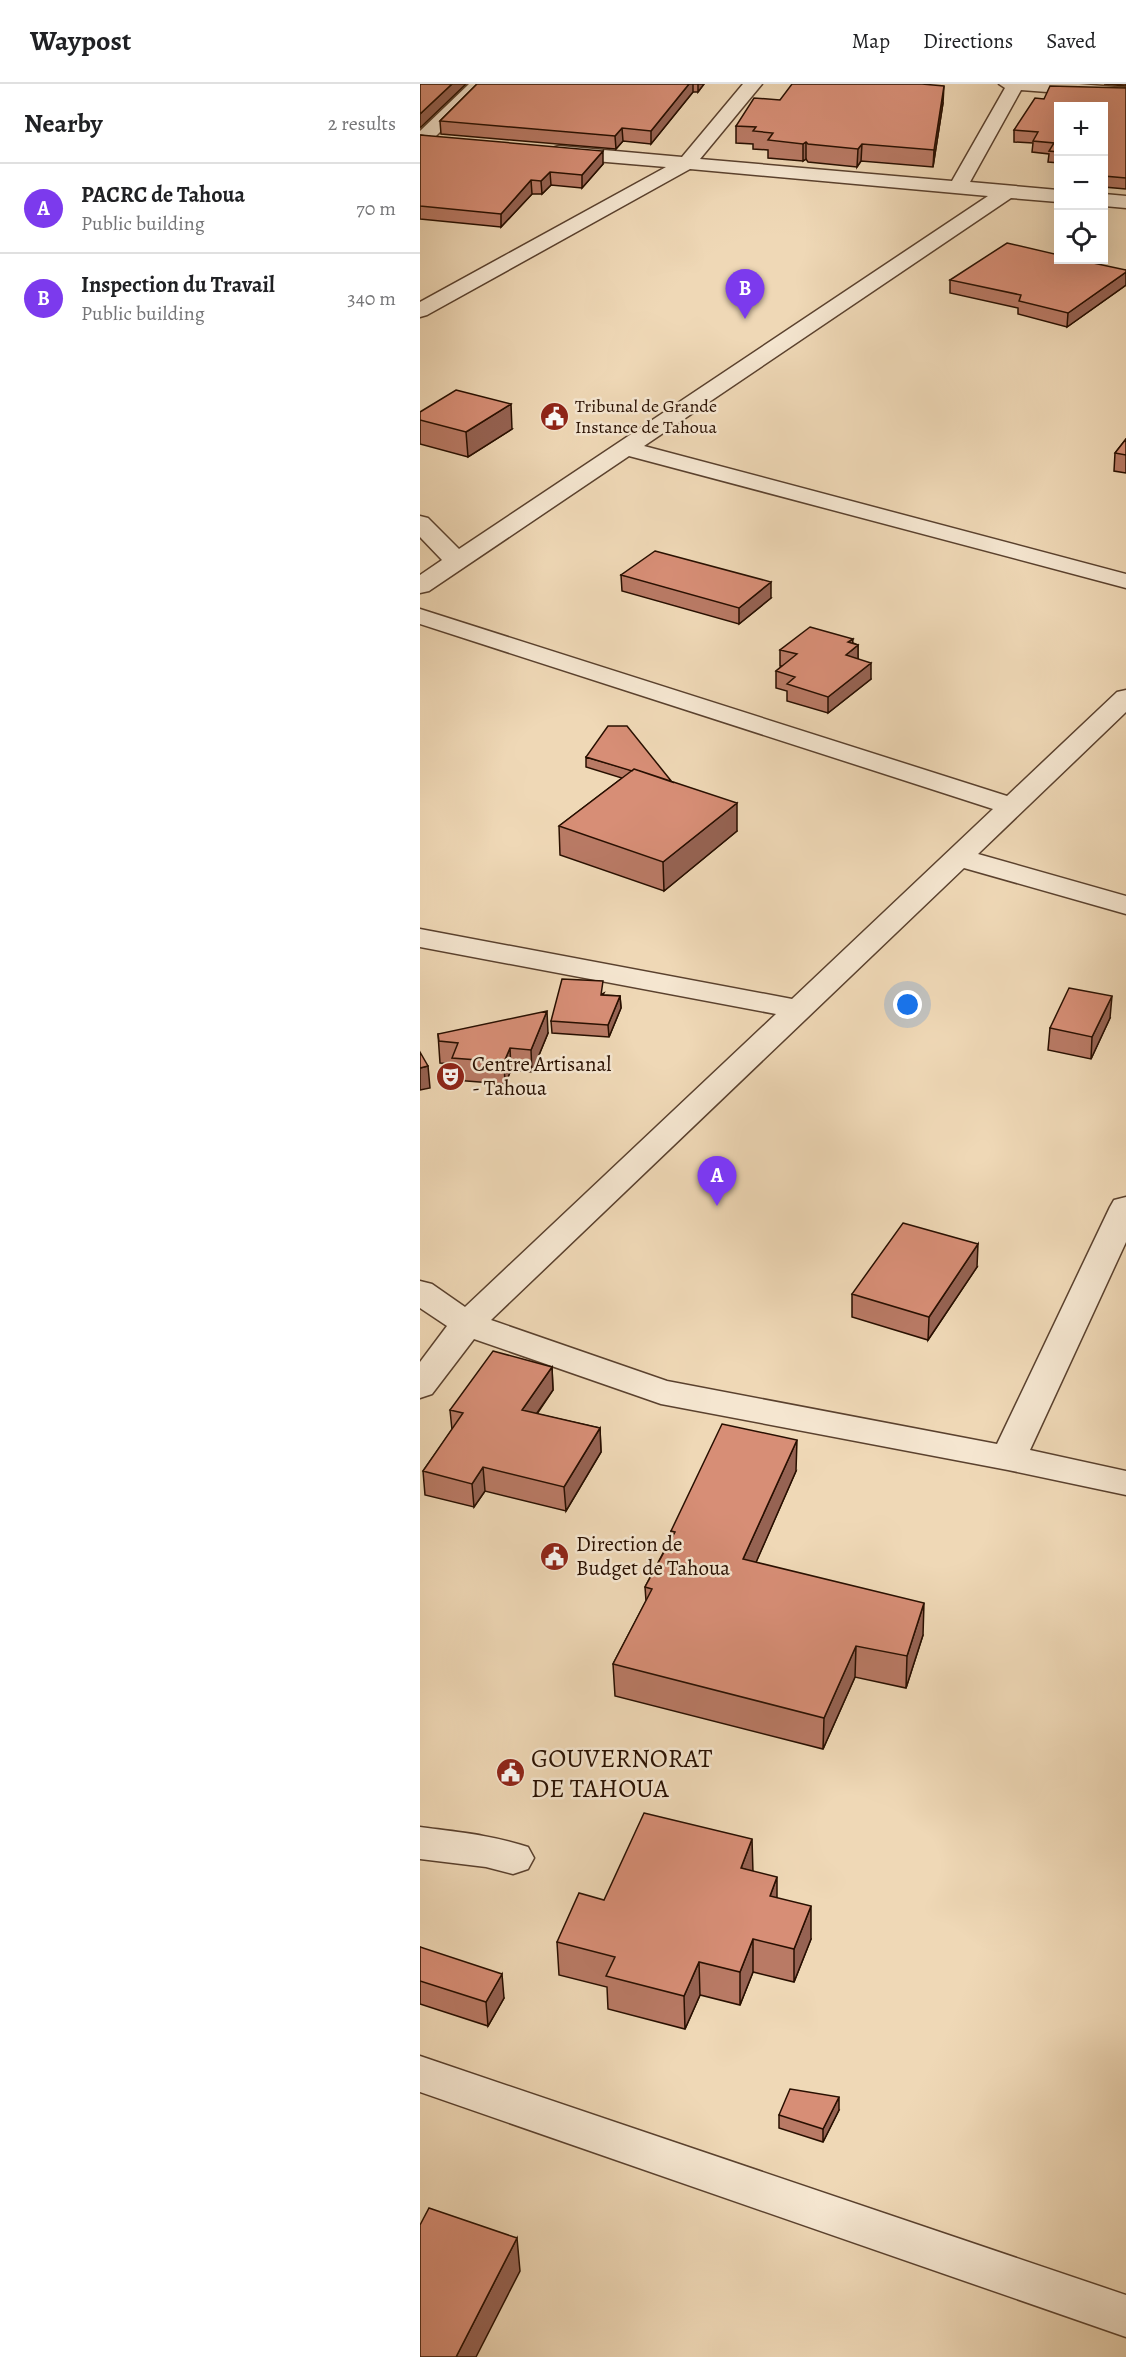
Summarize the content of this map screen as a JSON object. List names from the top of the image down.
{
  "places": {
    "public building": ["Tribunal de Grande Instance de Tahoua", "Direction de Budget de Tahoua", "GOUVERNORAT DE TAHOUA"],
    "theatre": ["Centre Artisanal - Tahoua"]
  },
  "page": {
    "header": "Waypost",
    "nav": ["Map", "Directions", "Saved"],
    "heading": ["Nearby", "2 results"],
    "map_buttons": ["+", "−"],
    "list": [
      {
        "mark": "A",
        "name": "PACRC de Tahoua",
        "note": "Public building",
        "value": "70 m"
      },
      {
        "mark": "B",
        "name": "Inspection du Travail",
        "note": "Public building",
        "value": "340 m"
      }
    ],
    "pins": ["B", "A"]
  }
}
